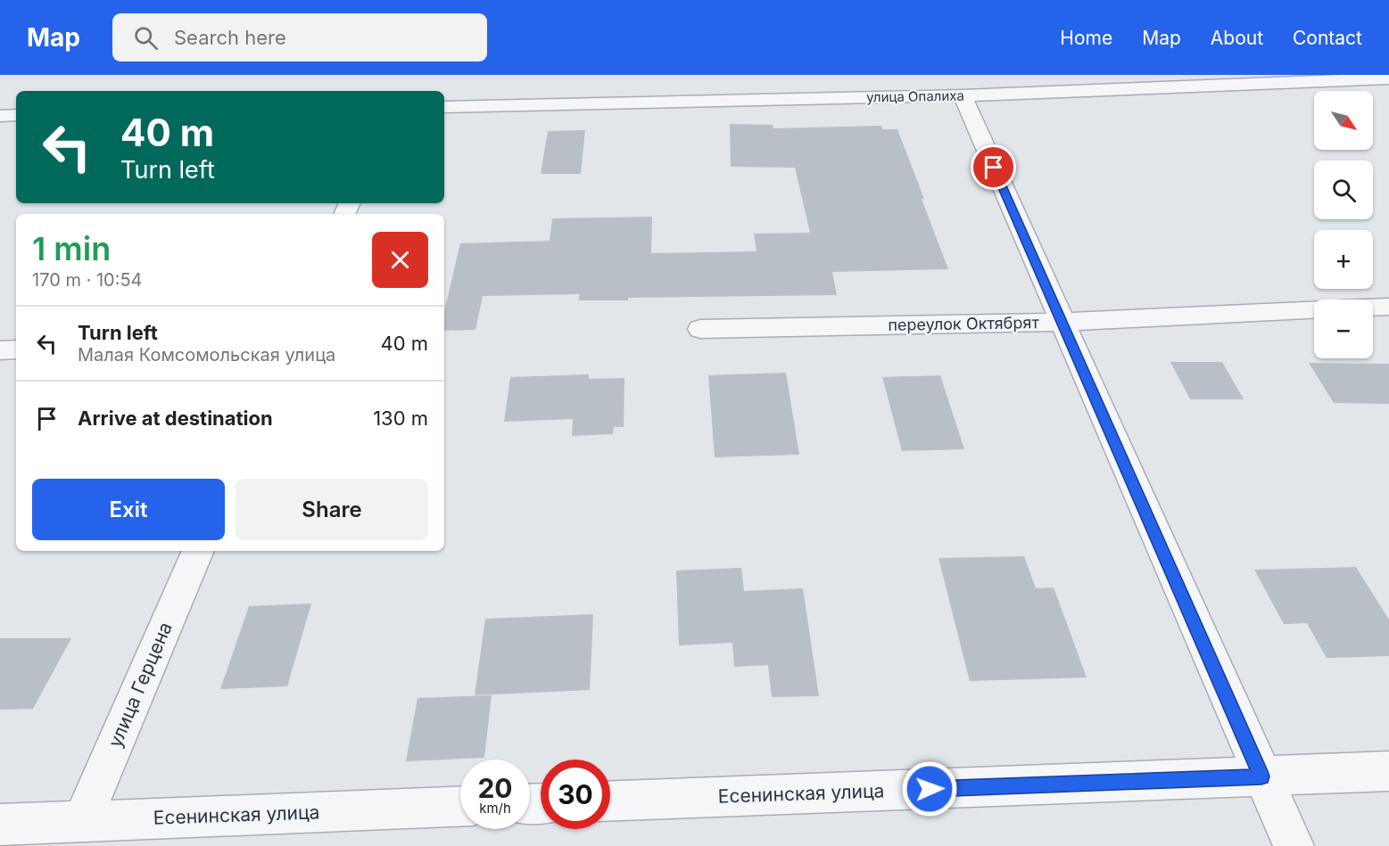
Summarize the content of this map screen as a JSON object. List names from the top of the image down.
{
  "streets": {
    "street": [
      "улица Опалиха",
      "переулок Октябрят",
      "улица Герцена",
      "Есенинская улица"
    ]
  },
  "crossings": [
    ["улица Герцена", "Есенинская улица"]
  ],
  "north": "bottom right",
  "page": {
    "header": "Map",
    "search": "Search here",
    "nav": [
      "Home",
      "Map",
      "About",
      "Contact"
    ],
    "map_buttons": ["+", "−"],
    "turn": ["40 m", "Turn left"],
    "heading": ["1 min", "170 m · 10:54"],
    "list": [
      {
        "name": "Turn left",
        "note": "Малая Комсомольская улица",
        "value": "40 m"
      },
      {
        "name": "Arrive at destination",
        "value": "130 m"
      }
    ],
    "buttons": ["Exit", "Share"],
    "speed": "20 km/h",
    "limit": "30"
  }
}
